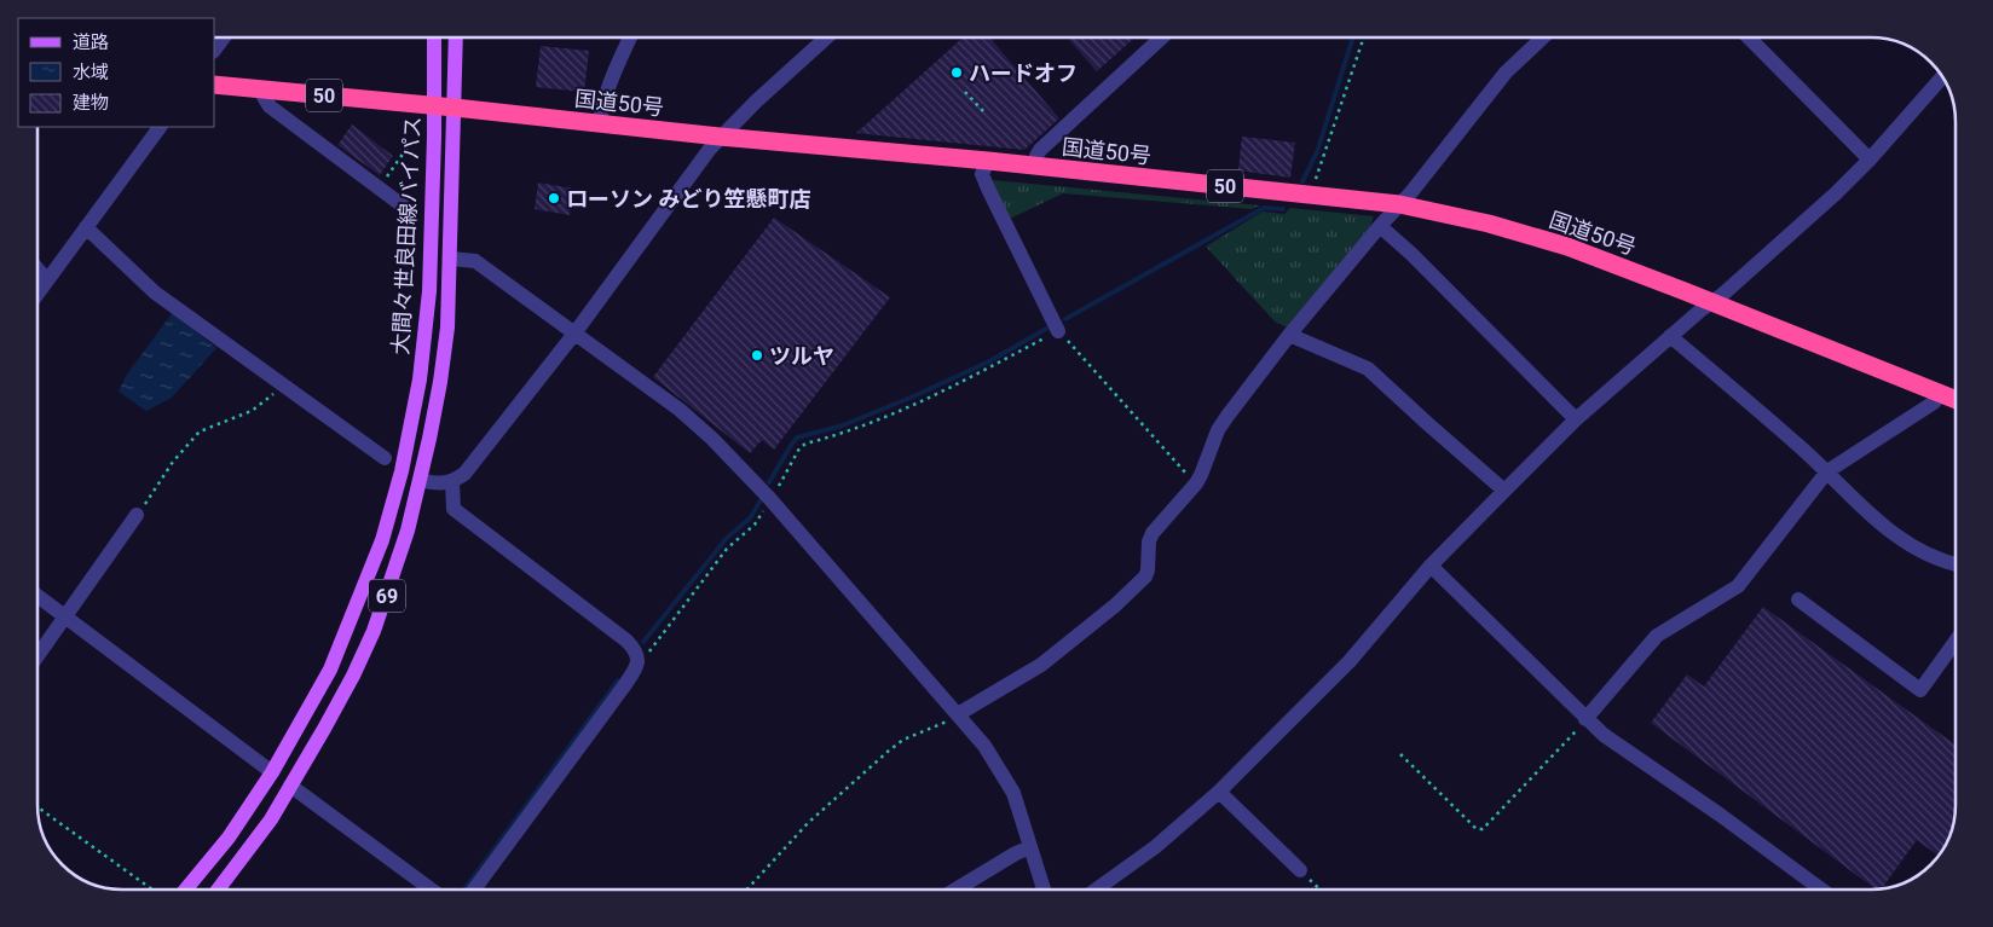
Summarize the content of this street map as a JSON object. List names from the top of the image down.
{
  "streets": {
    "highway": ["50", "国道50号"],
    "main road": ["大間々世良田線バイパス", "69"]
  },
  "crossings": [
    ["国道50号", "大間々世良田線バイパス"]
  ],
  "places": ["ハードオフ", "ローソン みどり笠懸町店", "ツルヤ"],
  "legend": ["道路", "水域", "建物"]
}
